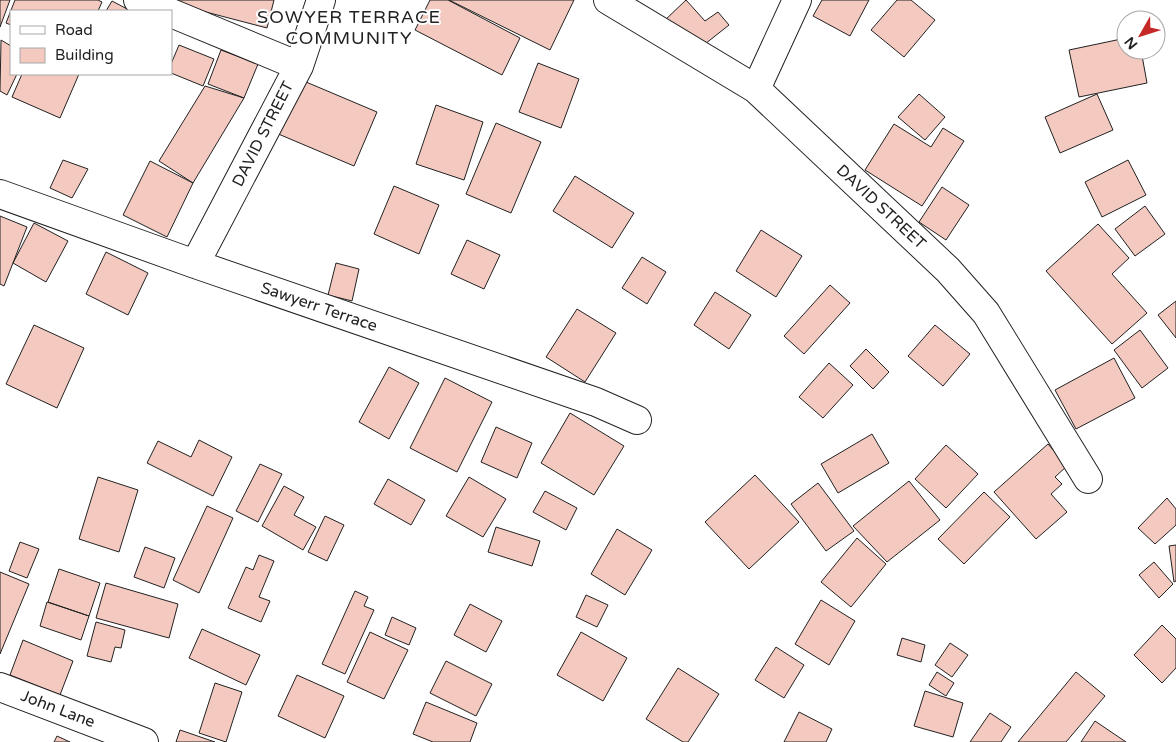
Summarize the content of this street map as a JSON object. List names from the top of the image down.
{
  "streets": {
    "street": ["DAVID STREET", "Sawyerr Terrace", "John Lane"]
  },
  "crossings": [
    ["DAVID STREET", "Sawyerr Terrace"]
  ],
  "districts": ["SOWYER TERRACE COMMUNITY"],
  "legend": ["Road", "Building"],
  "north": "bottom left"
}
